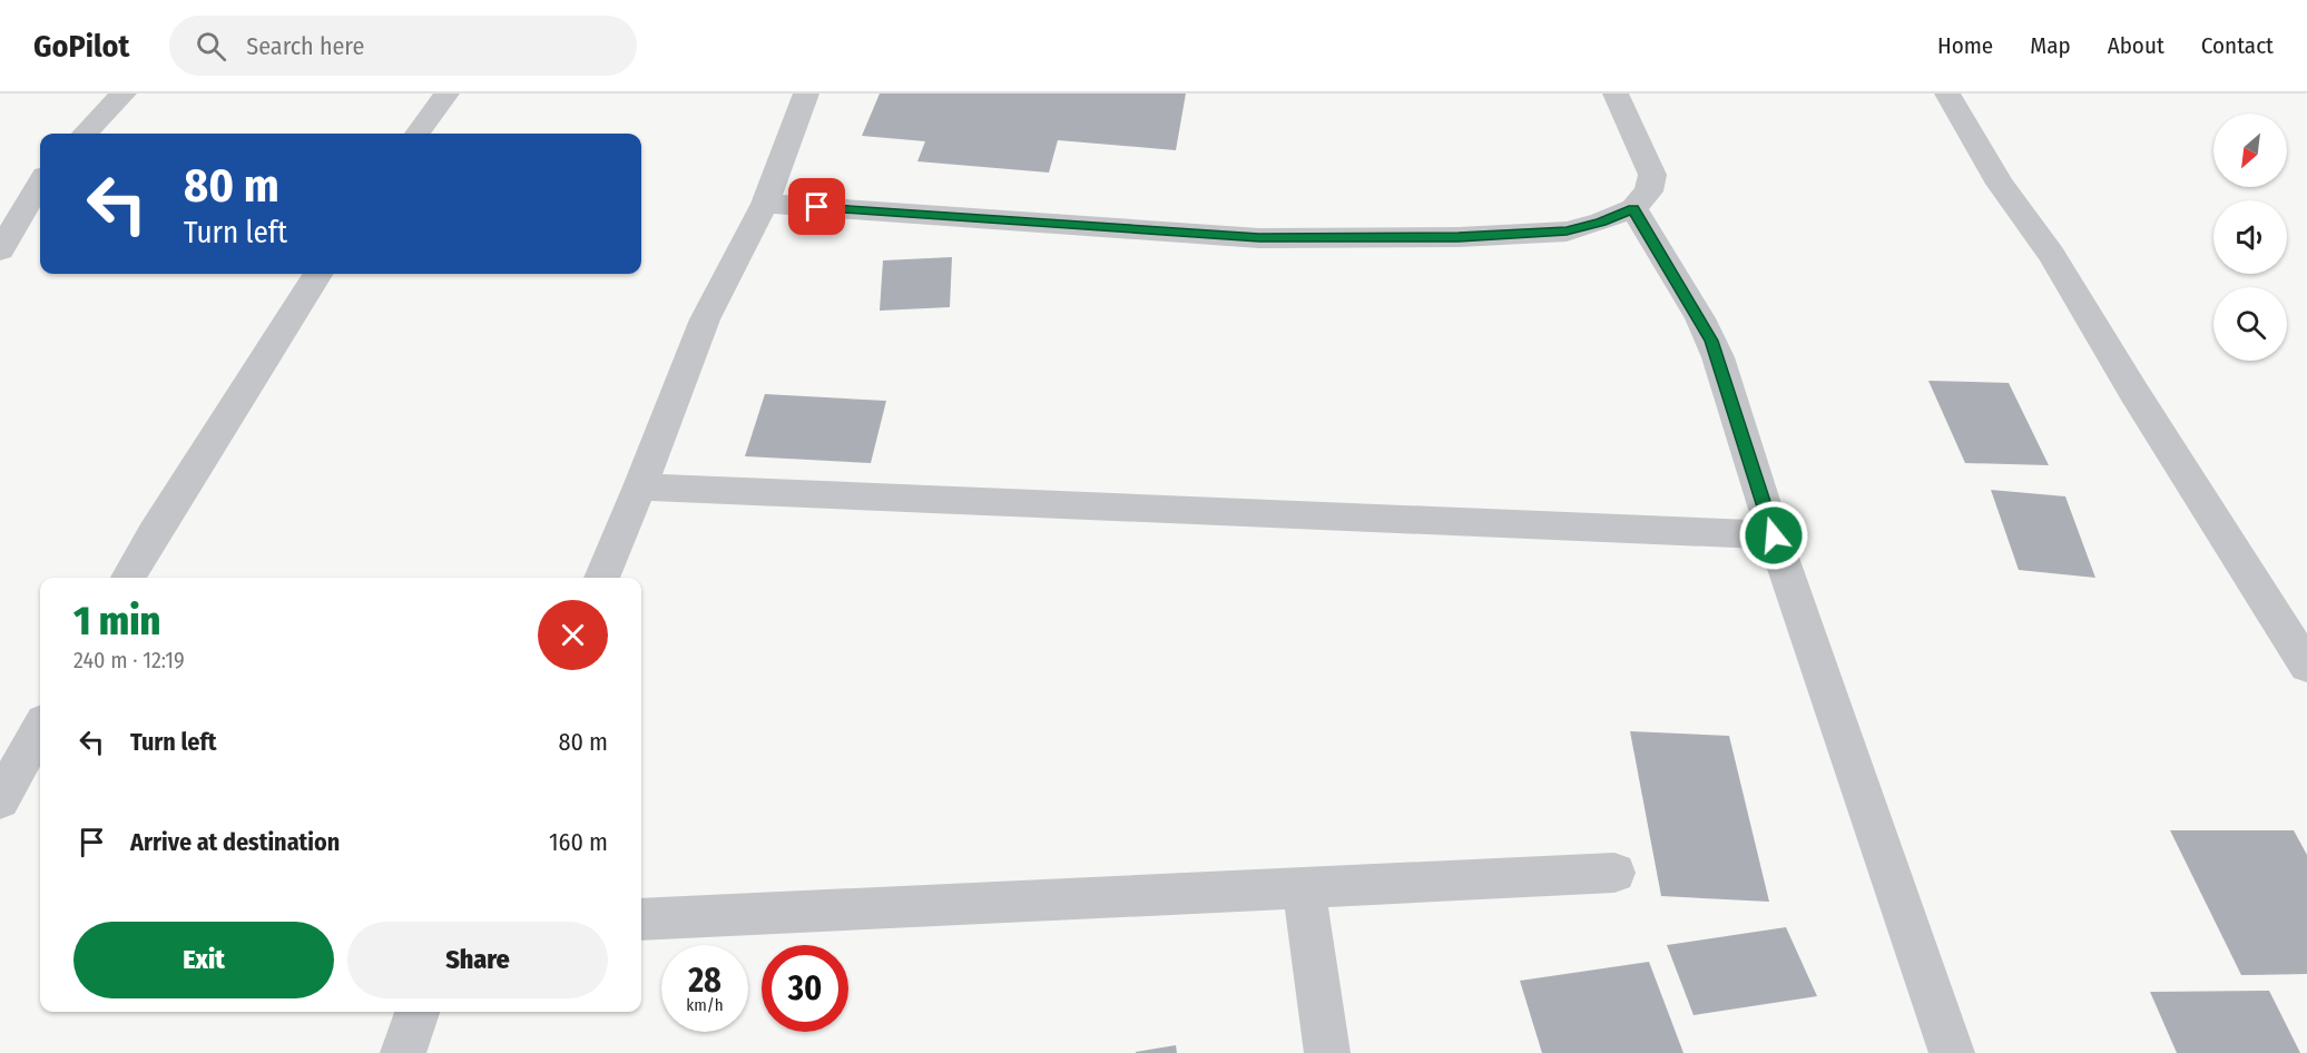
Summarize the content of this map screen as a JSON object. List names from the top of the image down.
{
  "north": "bottom left",
  "page": {
    "header": "GoPilot",
    "search": "Search here",
    "nav": [
      "Home",
      "Map",
      "About",
      "Contact"
    ],
    "turn": ["80 m", "Turn left"],
    "heading": ["1 min", "240 m · 12:19"],
    "list": [
      {
        "name": "Turn left",
        "value": "80 m"
      },
      {
        "name": "Arrive at destination",
        "value": "160 m"
      }
    ],
    "buttons": ["Exit", "Share"],
    "speed": "28 km/h",
    "limit": "30"
  }
}
